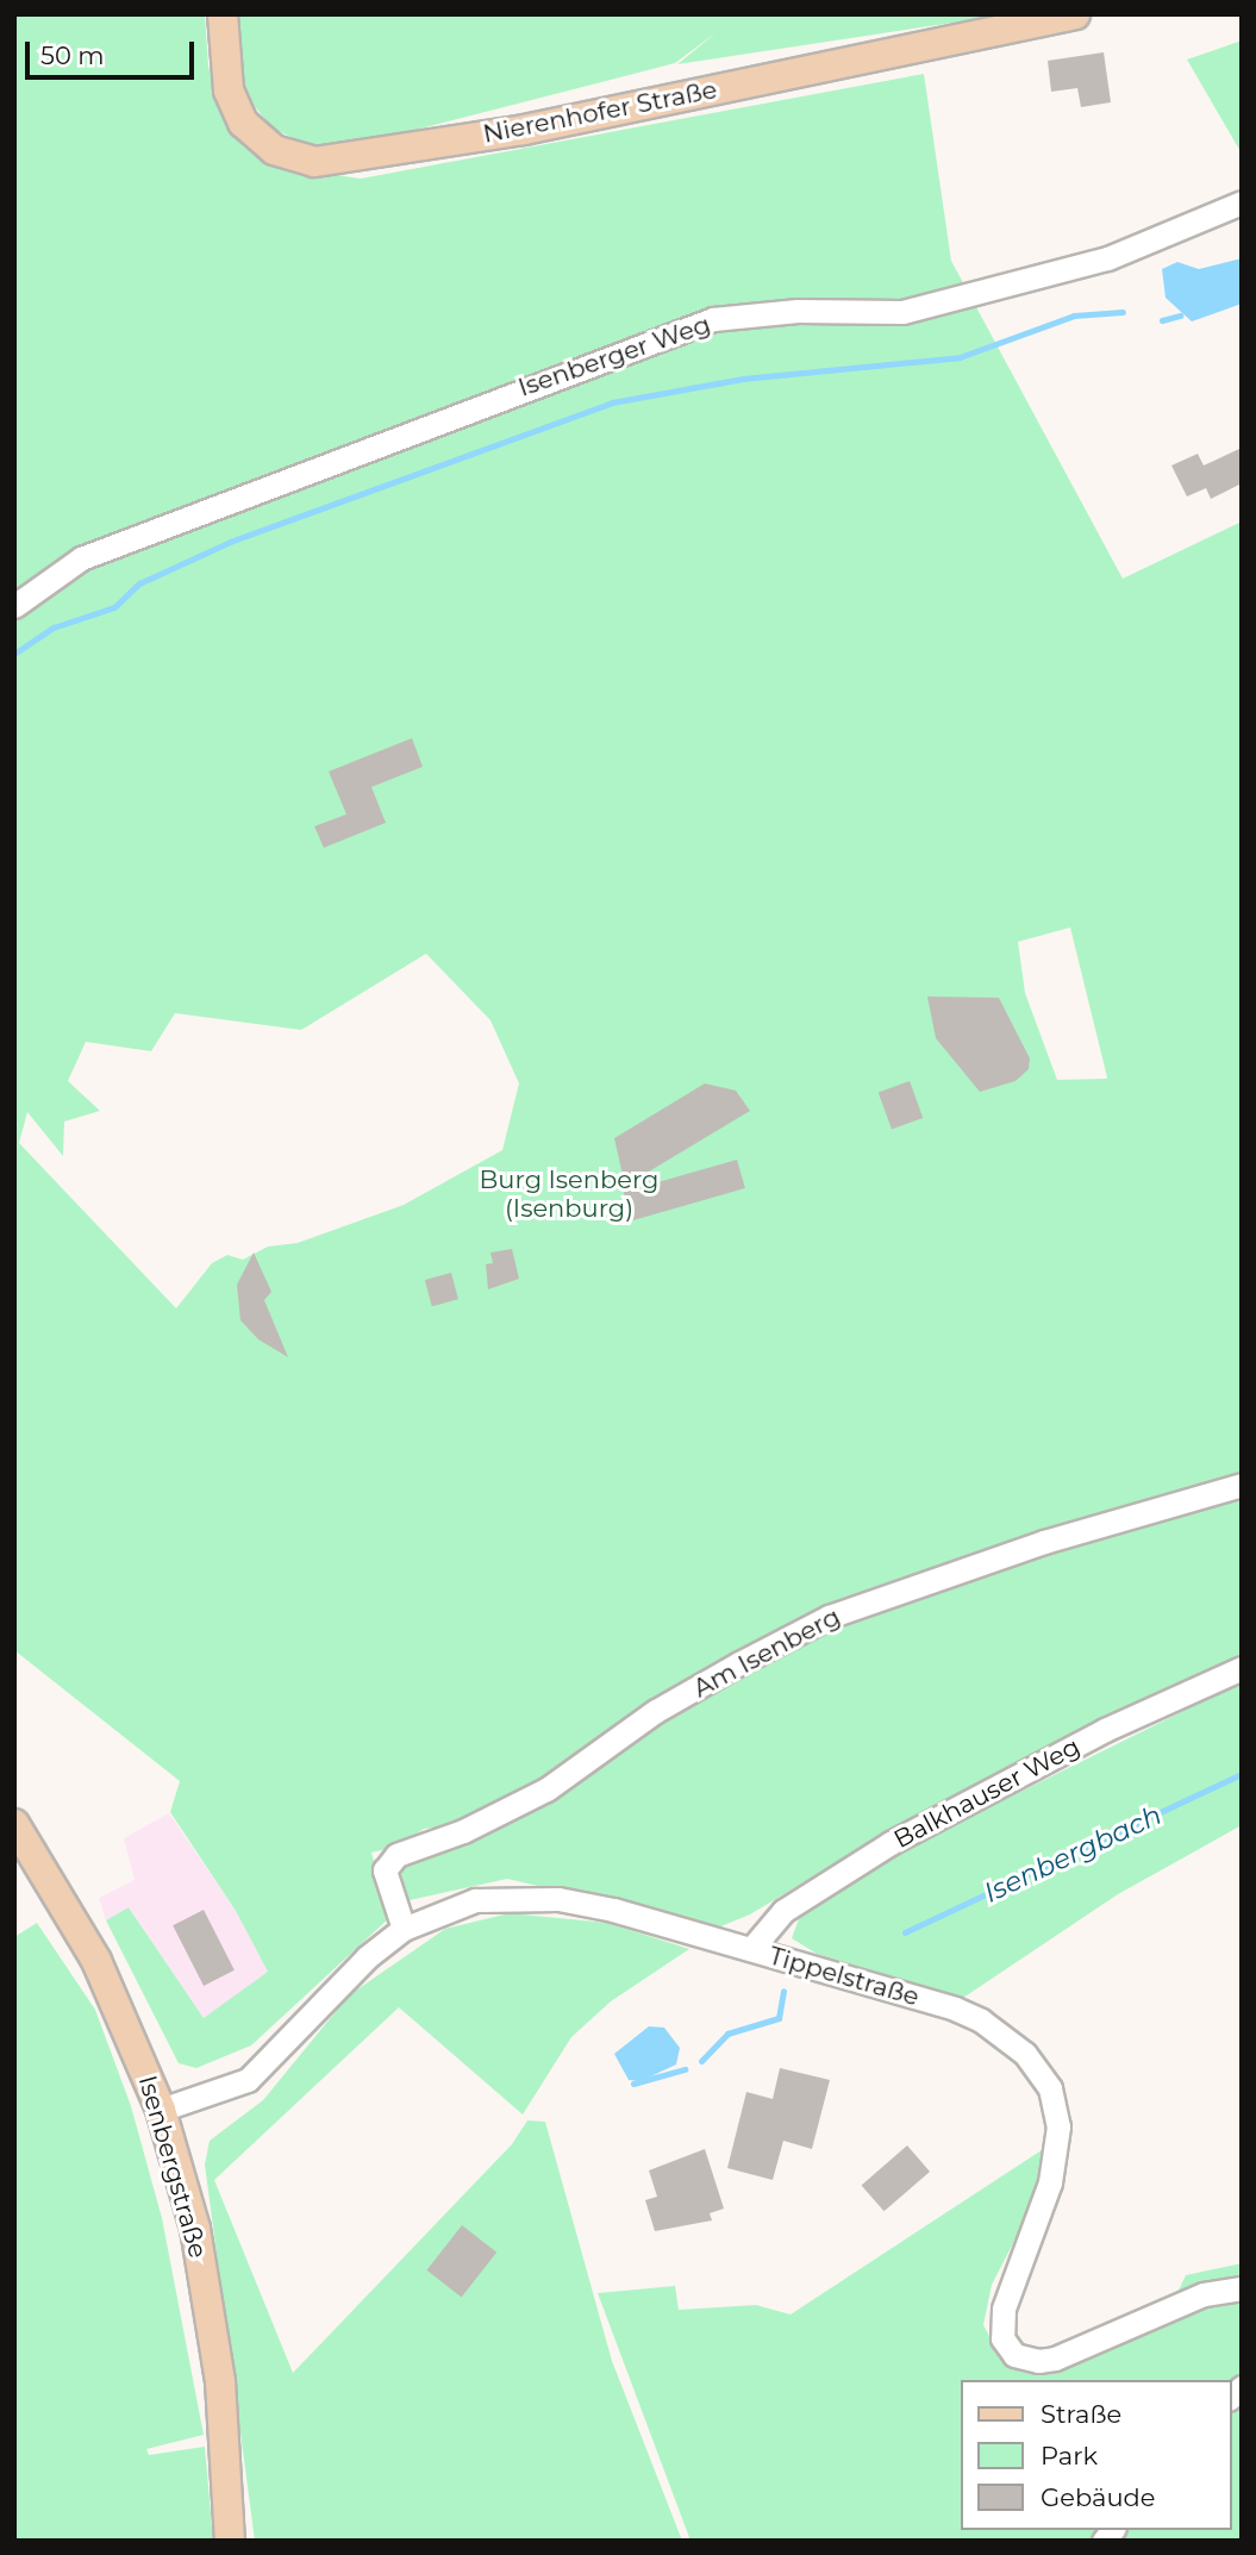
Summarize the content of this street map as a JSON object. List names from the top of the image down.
{
  "streets": {
    "main road": ["Nierenhofer Straße", "Isenbergstraße"],
    "street": [
      "Isenberger Weg",
      "Am Isenberg",
      "Balkhauser Weg",
      "Tippelstraße"
    ]
  },
  "crossings": [
    ["Am Isenberg", "Tippelstraße"],
    ["Balkhauser Weg", "Tippelstraße"],
    ["Tippelstraße", "Isenbergstraße"]
  ],
  "water": ["Isenbergbach"],
  "parks": ["Burg Isenberg (Isenburg)"],
  "legend": ["Straße", "Park", "Gebäude"],
  "scale_bar": "50 m"
}
